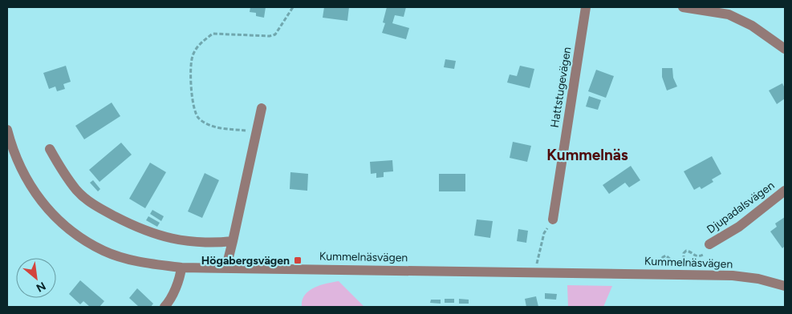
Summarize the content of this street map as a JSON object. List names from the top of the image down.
{
  "streets": {
    "street": ["Hattstugevägen", "Djupadalsvägen", "Kummelnäsvägen"]
  },
  "districts": ["Kummelnäs"],
  "places": {
    "transit": ["Högabergsvägen"]
  },
  "north": "bottom right"
}
